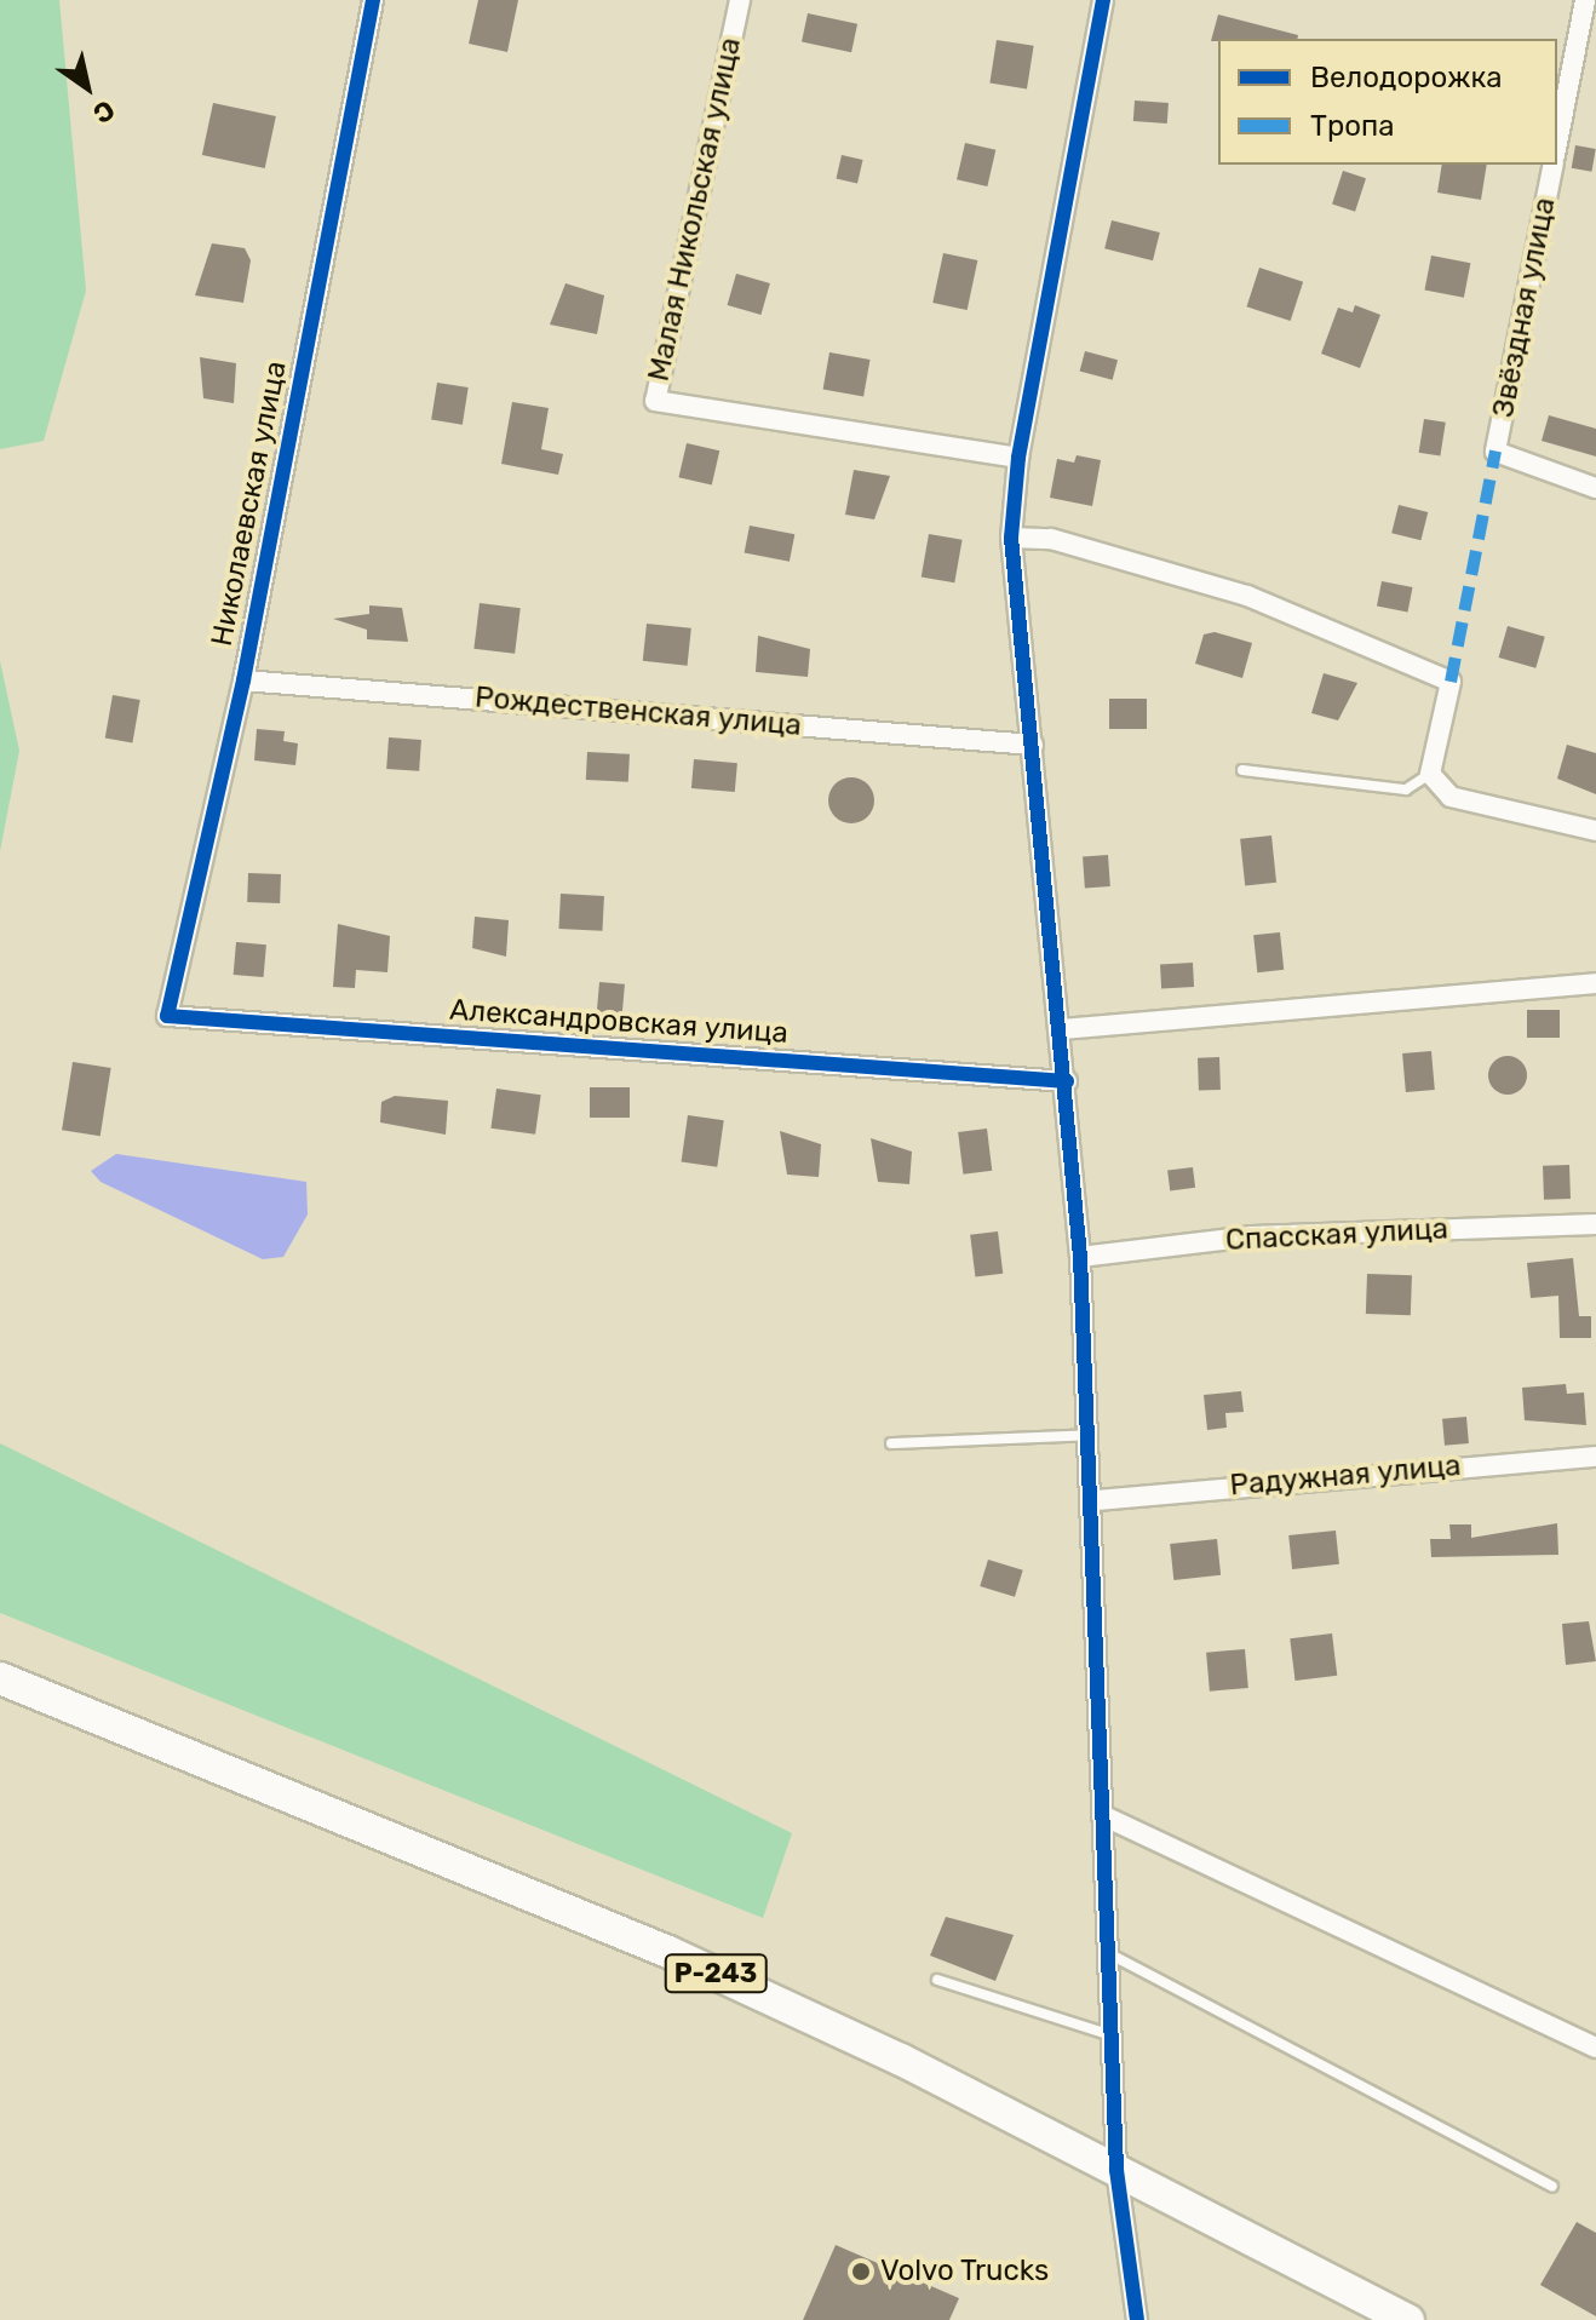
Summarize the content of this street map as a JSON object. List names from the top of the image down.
{
  "streets": {
    "highway": ["Р-243"],
    "street": [
      "Малая Никольская улица",
      "Звёздная улица",
      "Николаевская улица",
      "Рождественская улица",
      "Александровская улица",
      "Спасская улица",
      "Радужная улица"
    ]
  },
  "crossings": [
    ["Николаевская улица", "Рождественская улица"],
    ["Николаевская улица", "Александровская улица"]
  ],
  "places": ["Volvo Trucks"],
  "legend": ["Велодорожка", "Тропа"],
  "north": "bottom right"
}
